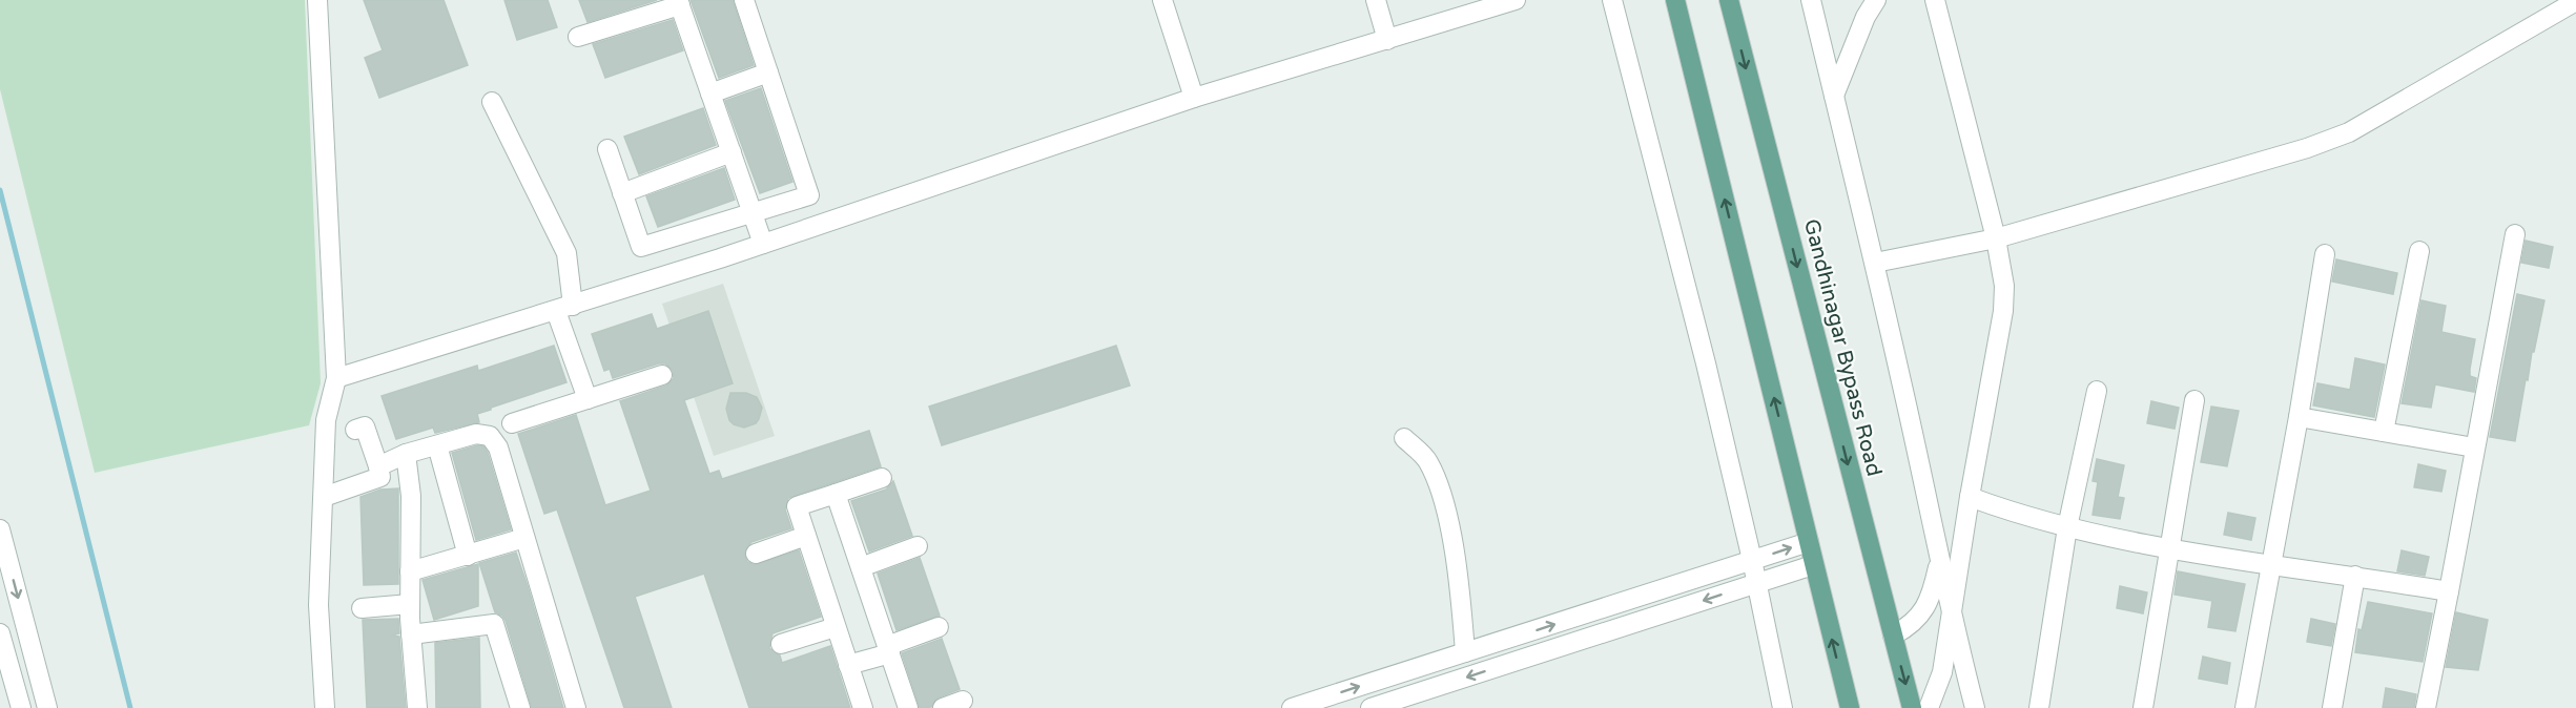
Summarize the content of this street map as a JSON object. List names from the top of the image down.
{
  "streets": {
    "main road": ["Gandhinagar Bypass Road"]
  }
}
